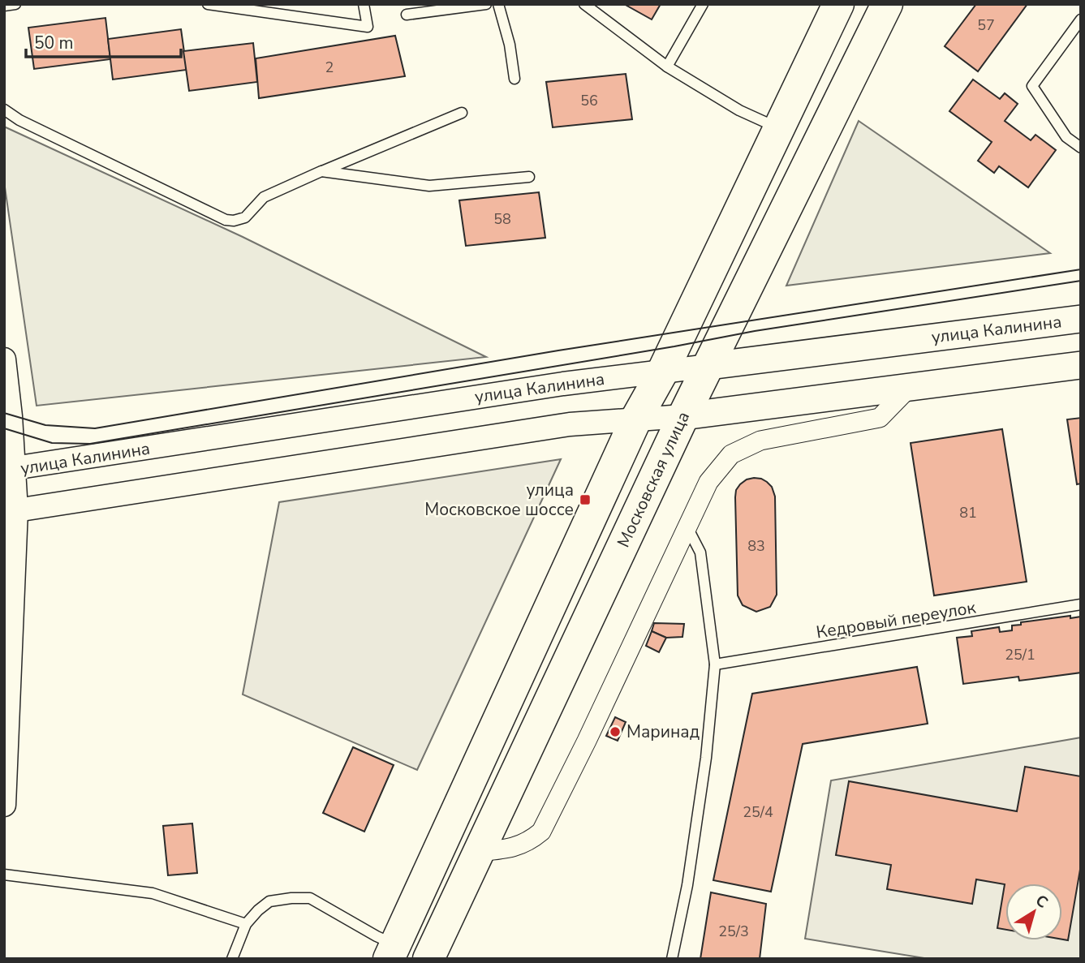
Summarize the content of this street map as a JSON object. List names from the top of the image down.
{
  "streets": {
    "highway": ["Московская улица"],
    "main road": ["улица Калинина"],
    "lane": ["Кедровый переулок"]
  },
  "crossings": [
    ["улица Калинина", "Московская улица"]
  ],
  "places": {
    "transit": ["улица Московское шоссе"],
    "other": ["Маринад"]
  },
  "house_numbers": [
    "57",
    "2",
    "56",
    "58",
    "81",
    "83",
    "25/1",
    "25/4",
    "25/3"
  ],
  "scale_bar": "50 m",
  "north": "top right"
}
